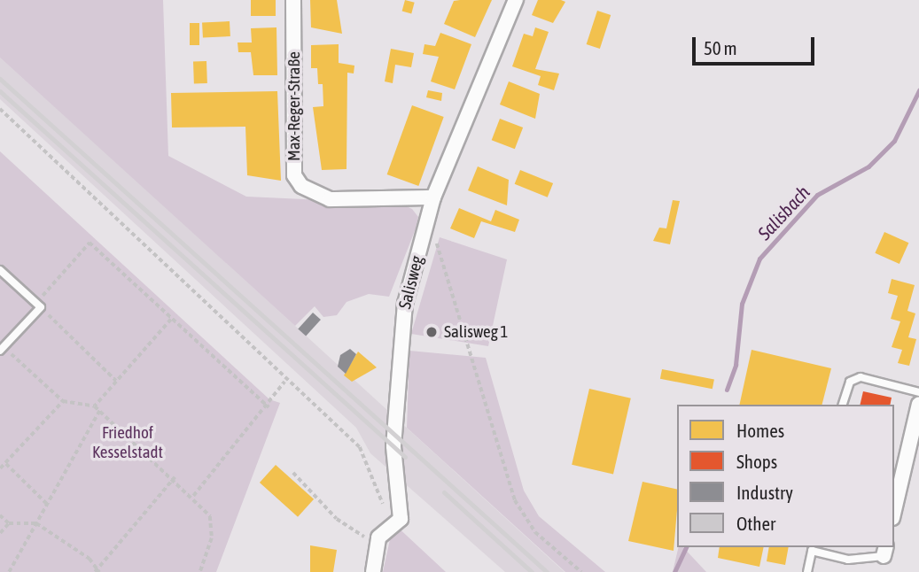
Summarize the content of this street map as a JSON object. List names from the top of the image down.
{
  "streets": {
    "street": ["Max-Reger-Straße", "Salisweg"]
  },
  "crossings": [
    ["Max-Reger-Straße", "Salisweg"]
  ],
  "water": ["Salisbach"],
  "parks": ["Friedhof Kesselstadt"],
  "places": ["Salisweg 1"],
  "legend": [
    "Homes",
    "Shops",
    "Industry",
    "Other"
  ],
  "scale_bar": "50 m"
}
